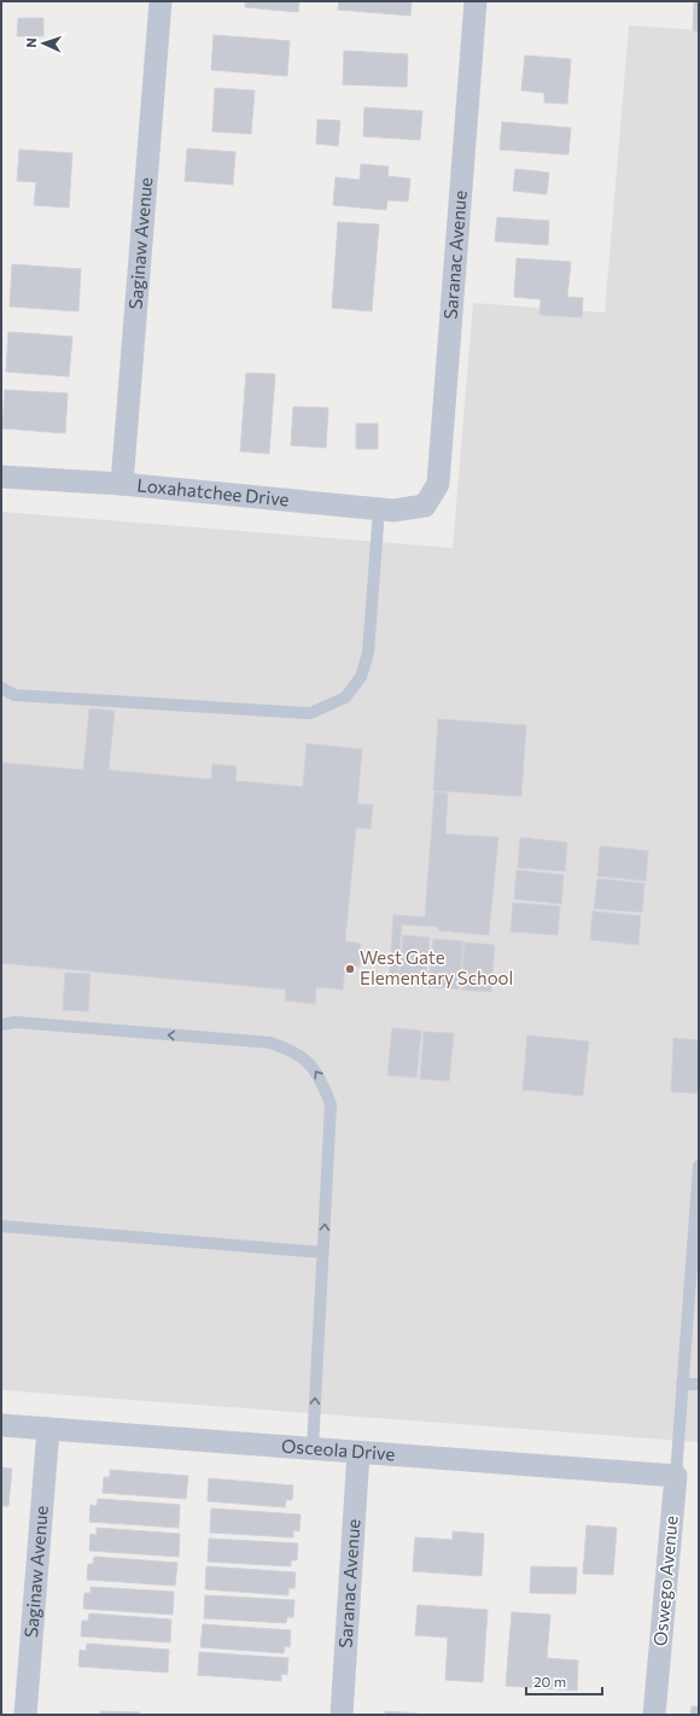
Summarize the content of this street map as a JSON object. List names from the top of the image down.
{
  "streets": {
    "street": [
      "Saginaw Avenue",
      "Saranac Avenue",
      "Loxahatchee Drive",
      "Osceola Drive",
      "Oswego Avenue"
    ]
  },
  "crossings": [
    ["Saginaw Avenue", "Loxahatchee Drive"],
    ["Saginaw Avenue", "Osceola Drive"],
    ["Saranac Avenue", "Loxahatchee Drive"],
    ["Saranac Avenue", "Osceola Drive"],
    ["Osceola Drive", "Oswego Avenue"]
  ],
  "places": ["West Gate Elementary School"],
  "scale_bar": "20 m",
  "north": "left"
}
